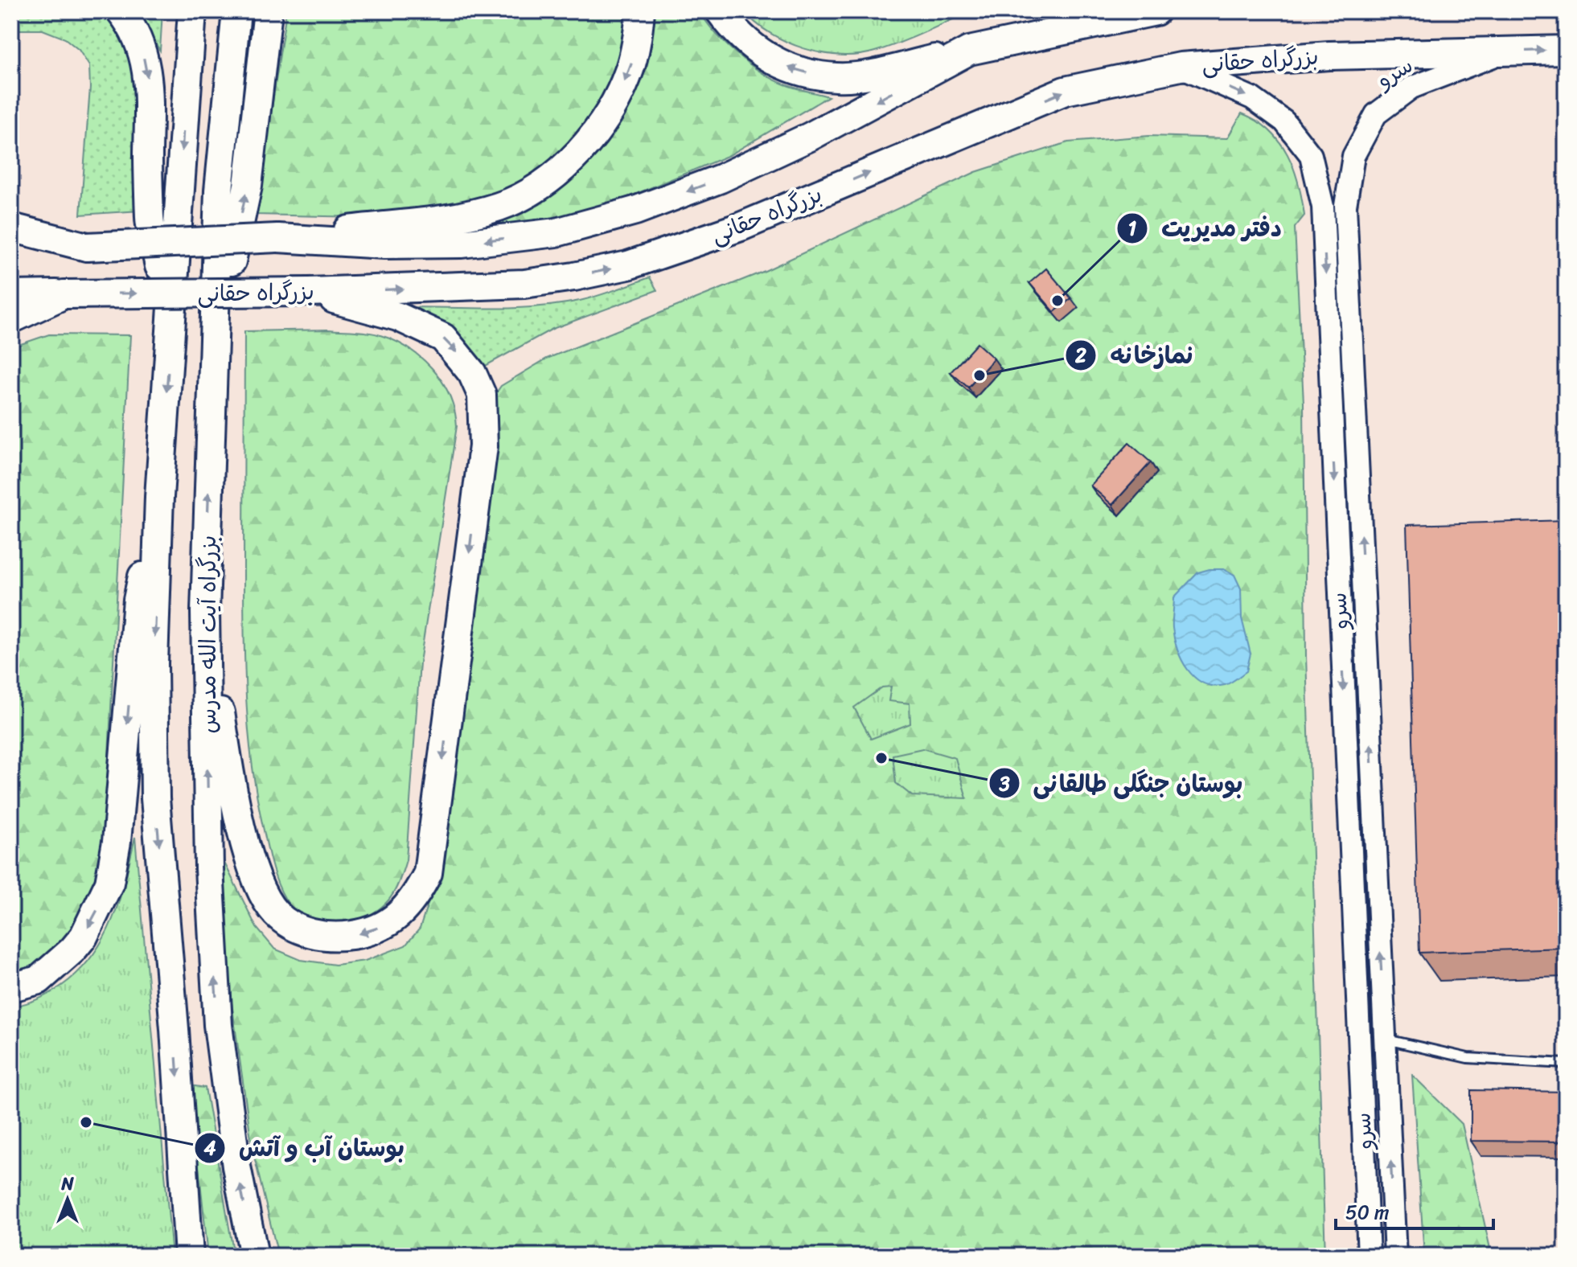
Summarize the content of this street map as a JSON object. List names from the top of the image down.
{
  "streets": {
    "highway": ["بزرگراه حقانی", "بزرگراه آیت الله مدرس"],
    "street": ["سرو"]
  },
  "crossings": [
    ["بزرگراه حقانی", "سرو"]
  ],
  "places": [
    "دفتر مدیریت",
    "نمازخانه",
    "بوستان جنگلی طالقانی",
    "بوستان آب و آتش"
  ],
  "scale_bar": "50 m",
  "north": "top"
}
